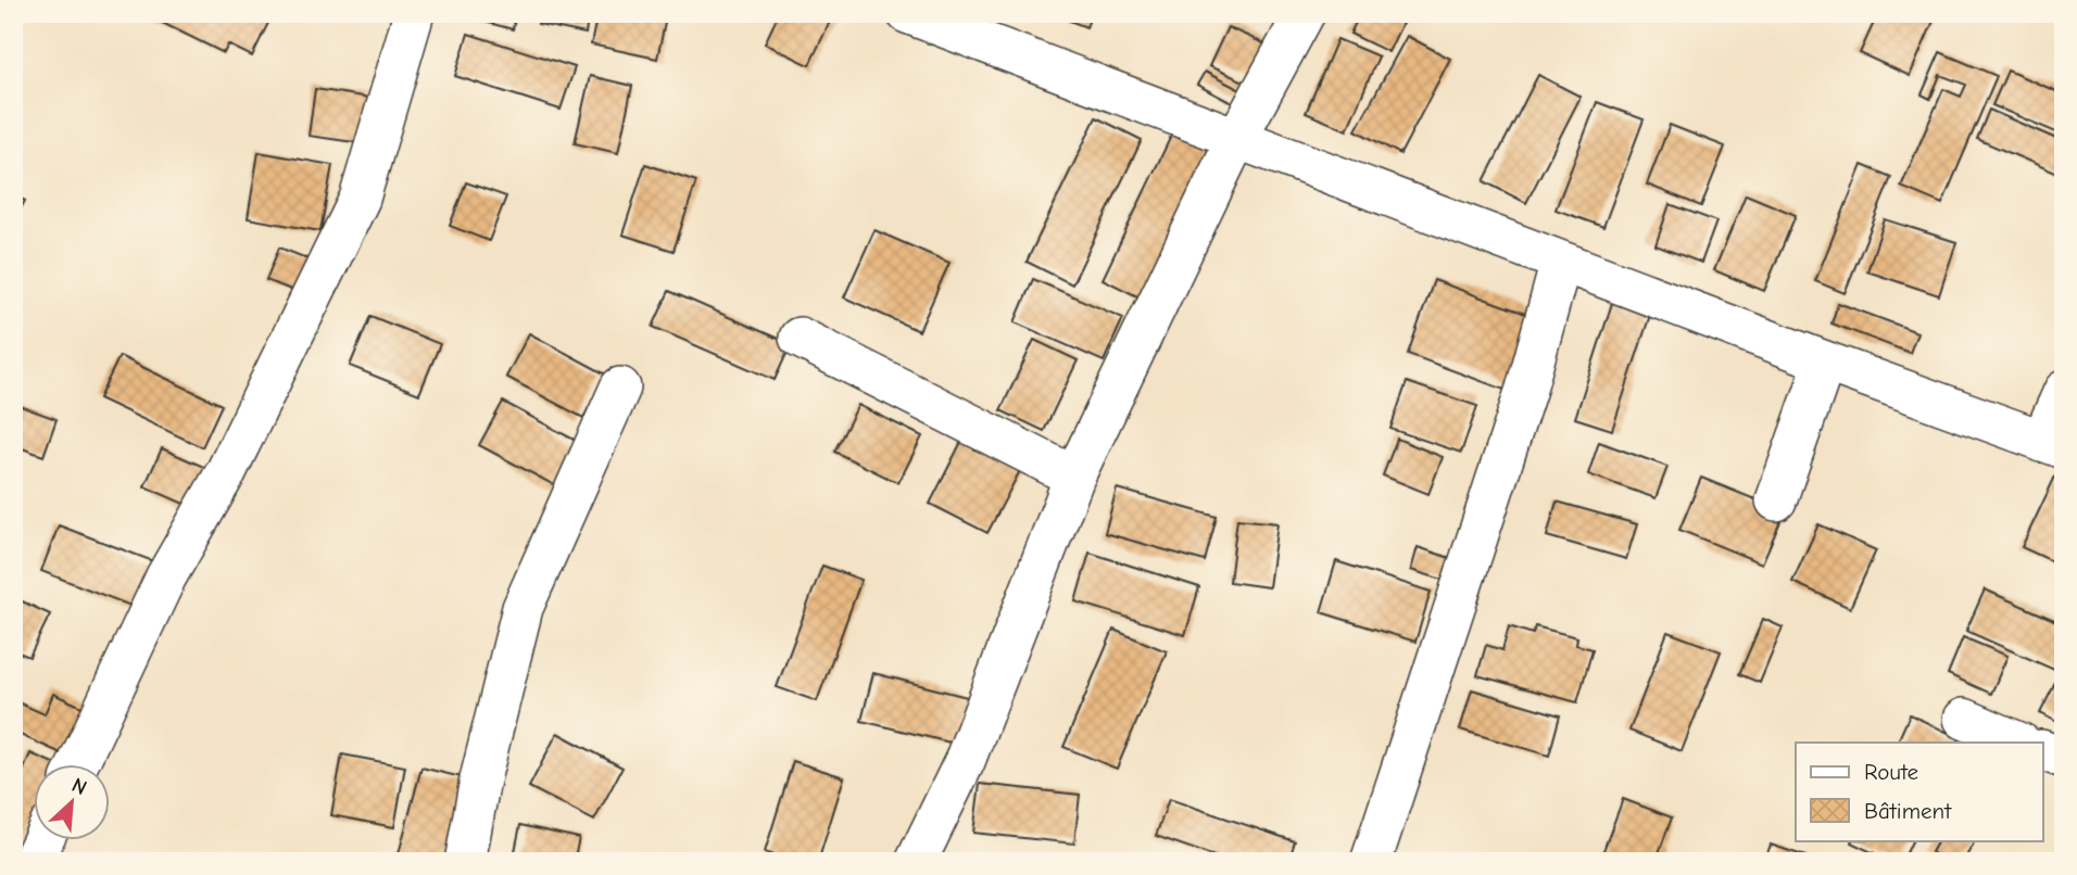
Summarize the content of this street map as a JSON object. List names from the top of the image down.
{
  "legend": ["Route", "Bâtiment"],
  "north": "top right"
}
